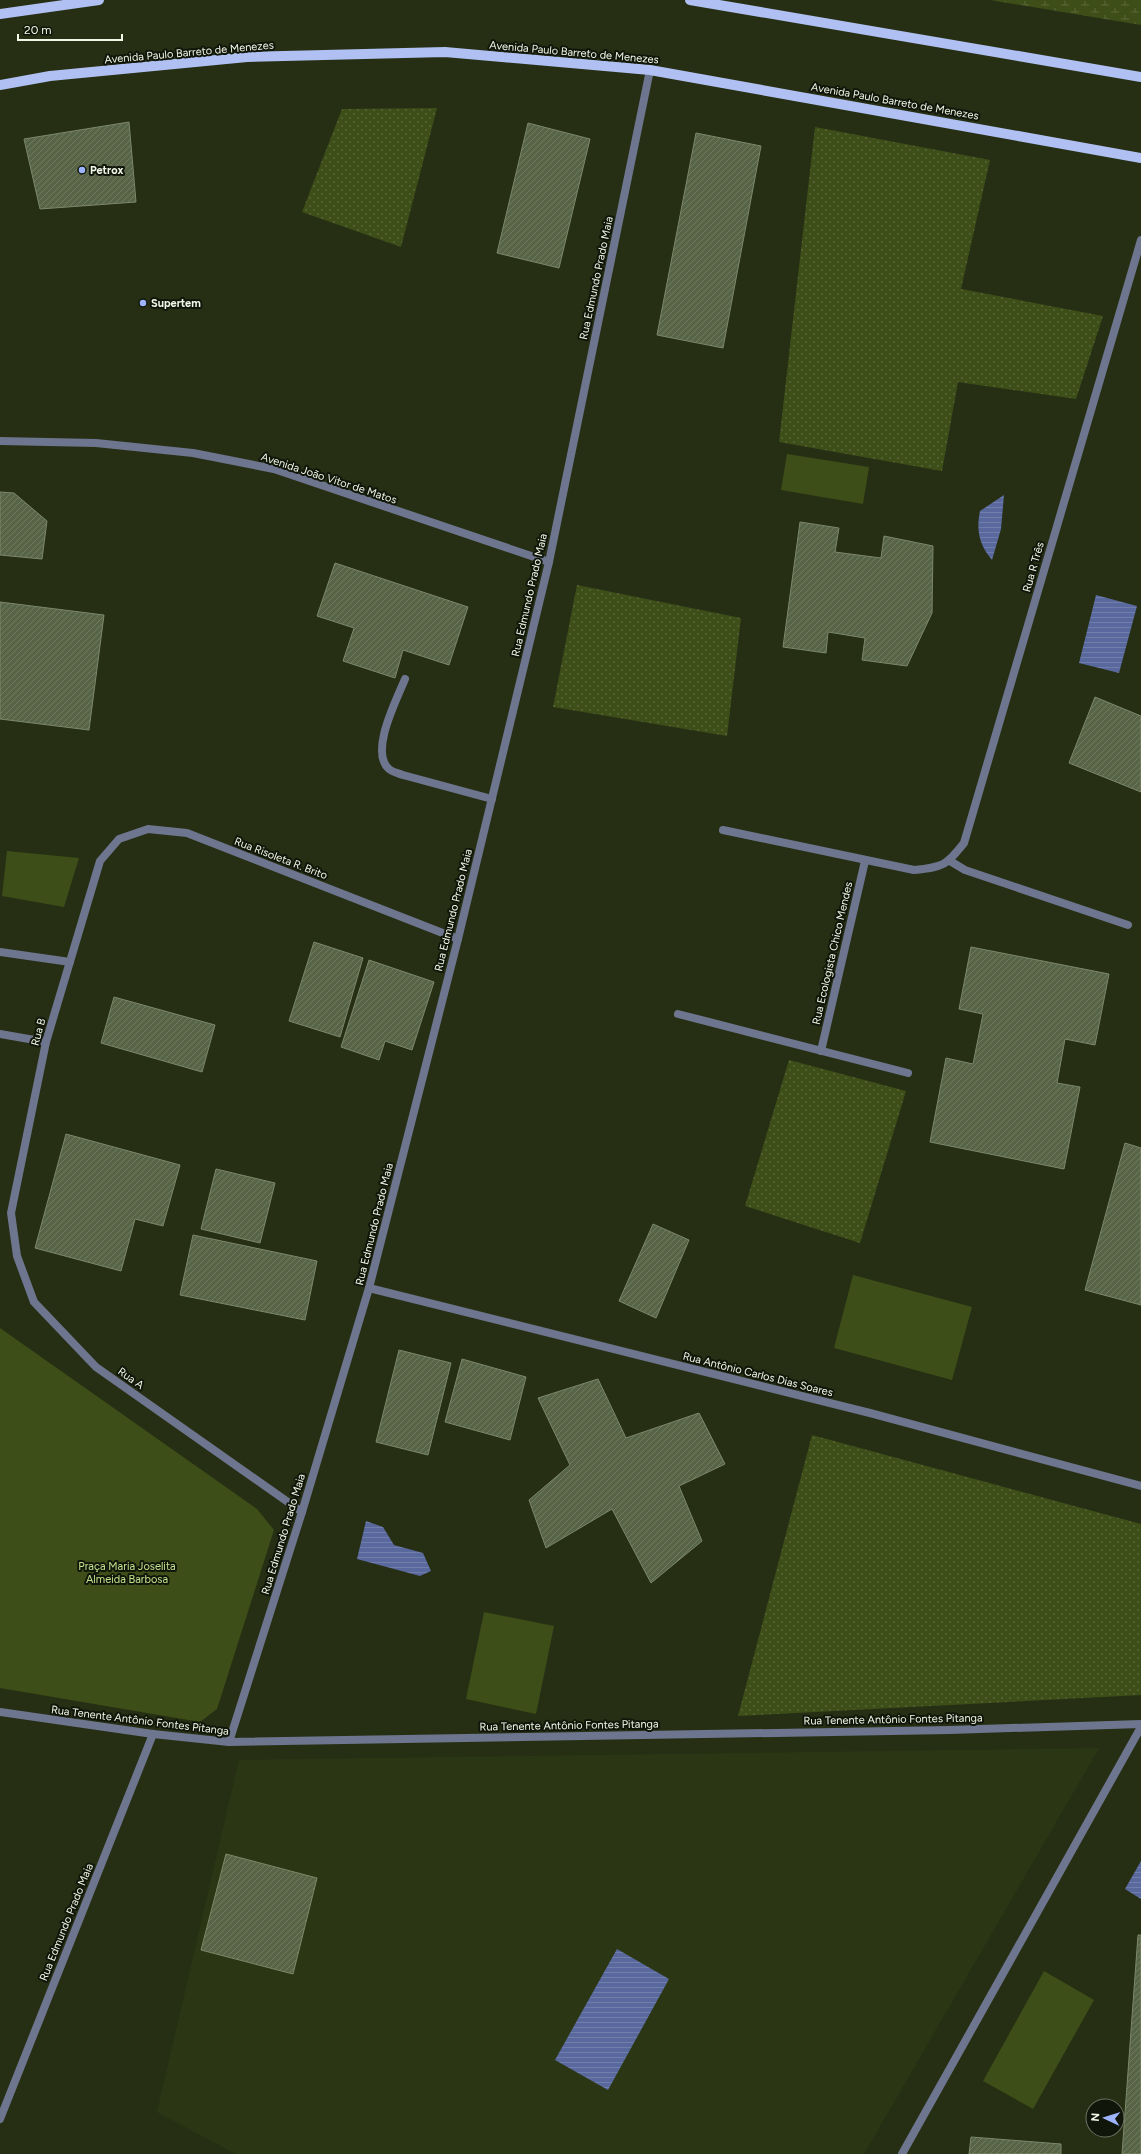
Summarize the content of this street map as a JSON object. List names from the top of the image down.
{
  "streets": {
    "main road": ["Avenida Paulo Barreto de Menezes"],
    "street": [
      "Rua Edmundo Prado Maia",
      "Avenida João Vitor de Matos",
      "Rua R Três",
      "Rua Risoleta R. Brito",
      "Rua Ecologista Chico Mendes",
      "Rua B",
      "Rua Antônio Carlos Dias Soares",
      "Rua A",
      "Rua Tenente Antônio Fontes Pitanga"
    ]
  },
  "crossings": [
    ["Avenida Paulo Barreto de Menezes", "Rua Edmundo Prado Maia"],
    ["Rua Edmundo Prado Maia", "Avenida João Vitor de Matos"],
    ["Rua Edmundo Prado Maia", "Rua Risoleta R. Brito"],
    ["Rua Edmundo Prado Maia", "Rua Antônio Carlos Dias Soares"],
    ["Rua Edmundo Prado Maia", "Rua A"],
    ["Rua Edmundo Prado Maia", "Rua Tenente Antônio Fontes Pitanga"],
    ["Rua R Três", "Rua Ecologista Chico Mendes"],
    ["Rua Risoleta R. Brito", "Rua B"],
    ["Rua B", "Rua A"]
  ],
  "parks": ["Praça Maria Joselita Almeida Barbosa"],
  "places": ["Petrox", "Supertem"],
  "scale_bar": "20 m",
  "north": "left"
}
